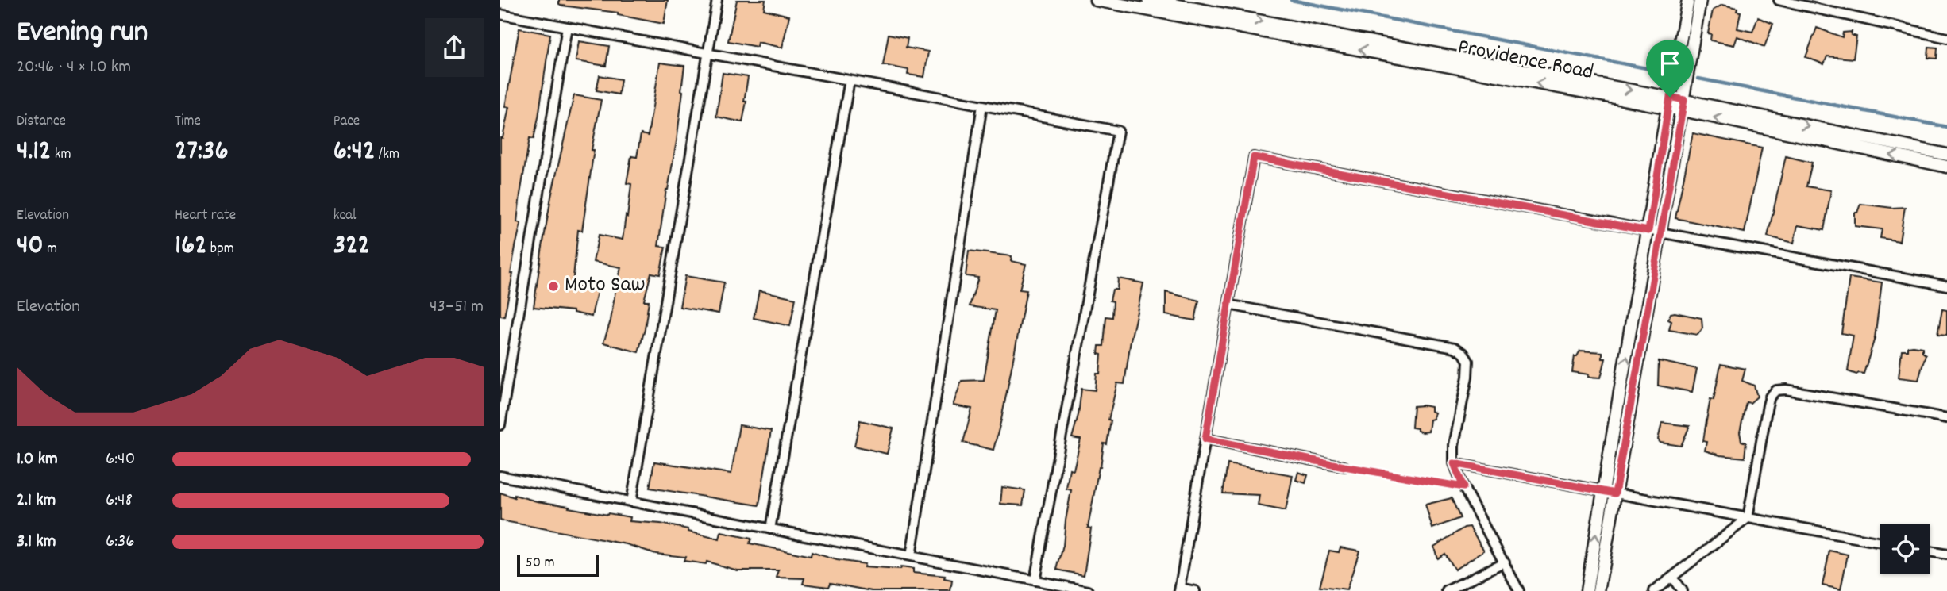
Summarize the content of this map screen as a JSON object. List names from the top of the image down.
{
  "streets": {
    "street": ["Providence Road"]
  },
  "places": ["Moto Saw"],
  "scale_bar": "50 m",
  "page": {
    "heading": ["Evening run", "20:46 · 4 × 1.0 km"],
    "stats": [
      ["Distance", "4.12 km"],
      ["Time", "27:36"],
      ["Pace", "6:42 /km"],
      ["Elevation", "40 m"],
      ["Heart rate", "162 bpm"],
      ["kcal", "322"]
    ],
    "chart": ["Elevation", "43–51 m"],
    "list": [
      {
        "name": "1.0 km",
        "note": "6:40"
      },
      {
        "name": "2.1 km",
        "note": "6:48"
      },
      {
        "name": "3.1 km",
        "note": "6:36"
      }
    ],
    "scale": "50 m"
  }
}
